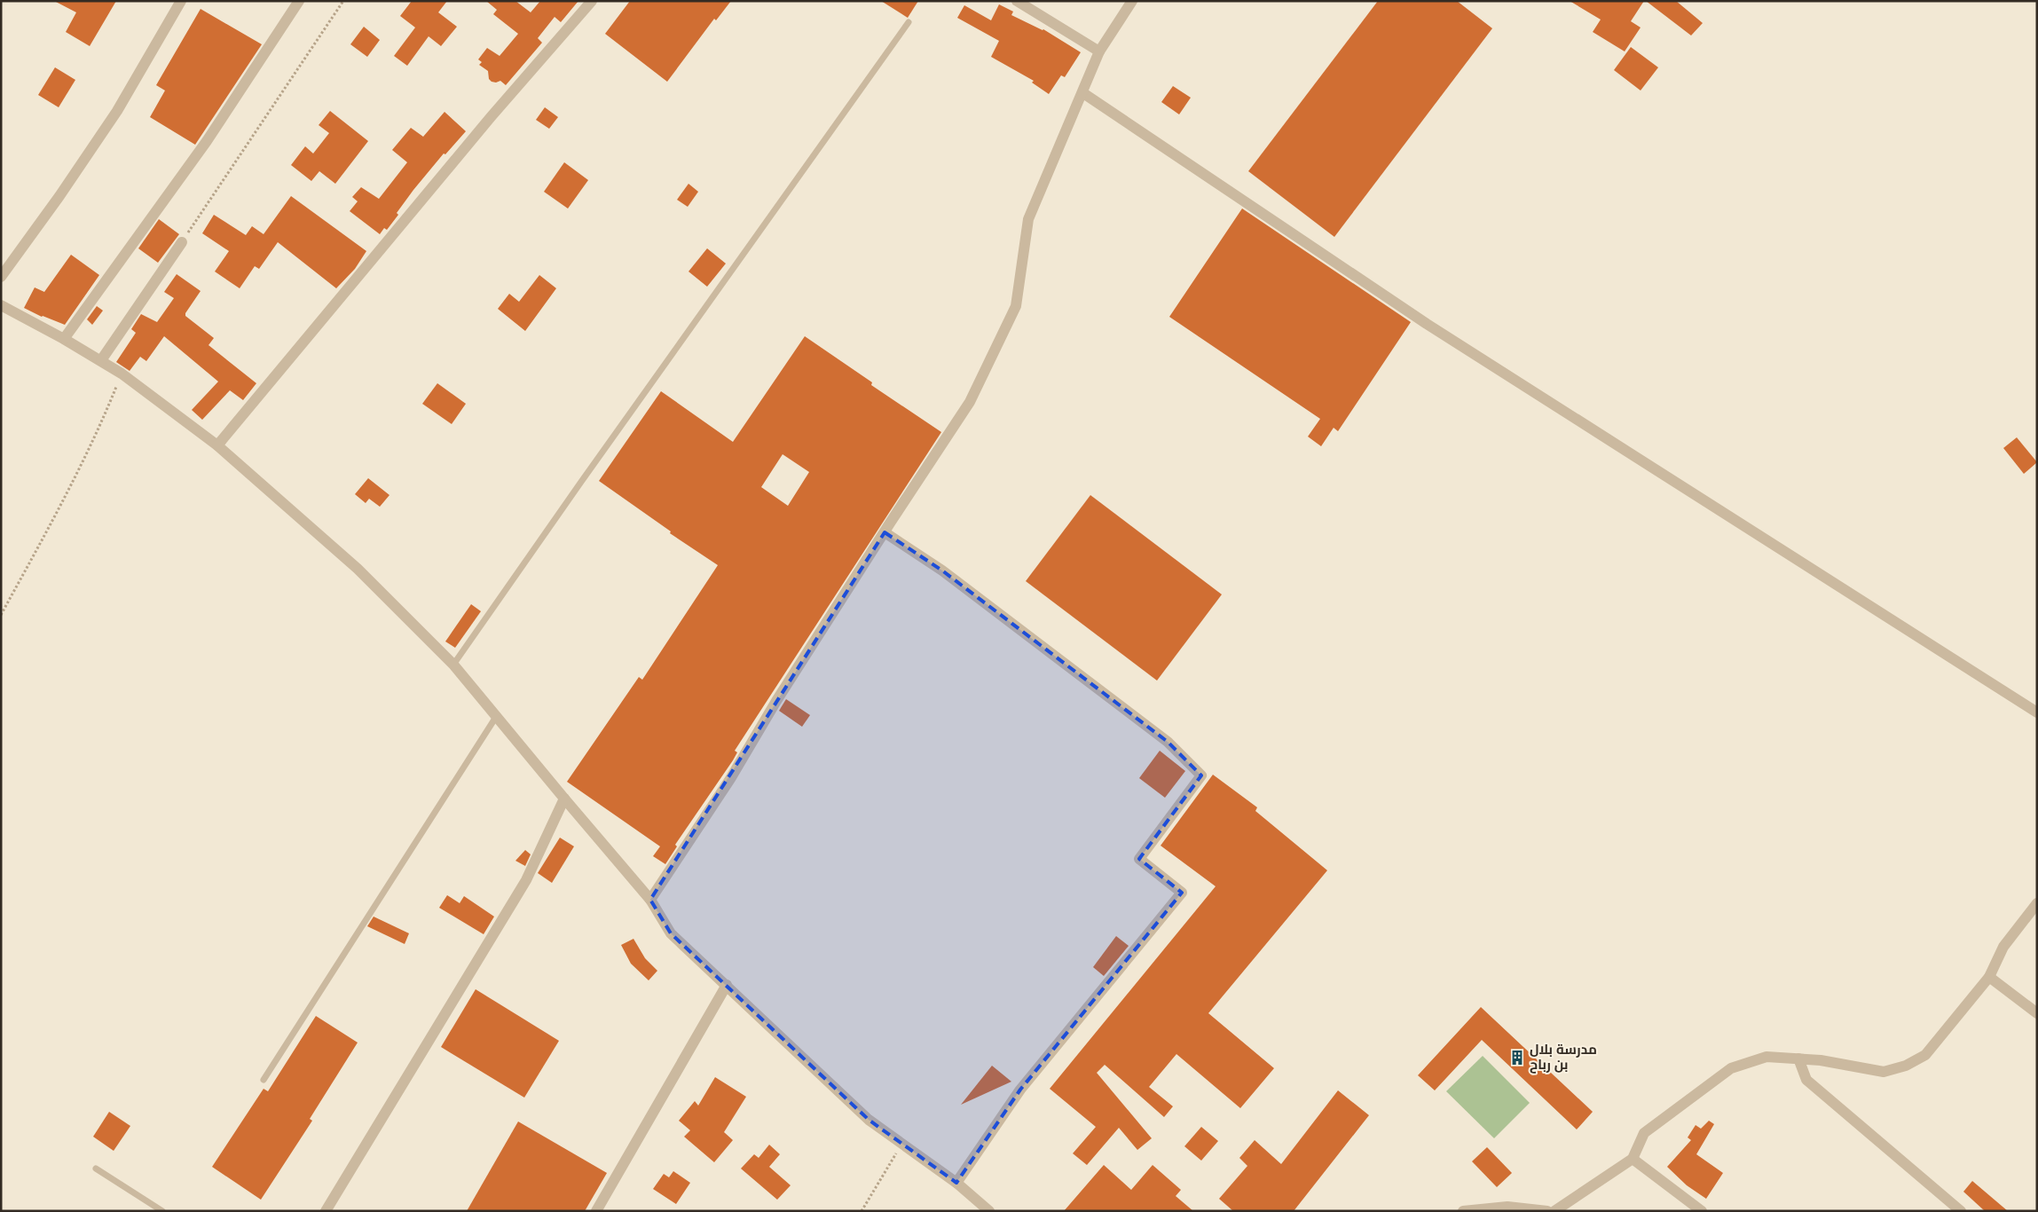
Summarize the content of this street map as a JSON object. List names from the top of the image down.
{
  "places": {
    "building": ["مدرسة بلال بن رباح"]
  }
}
